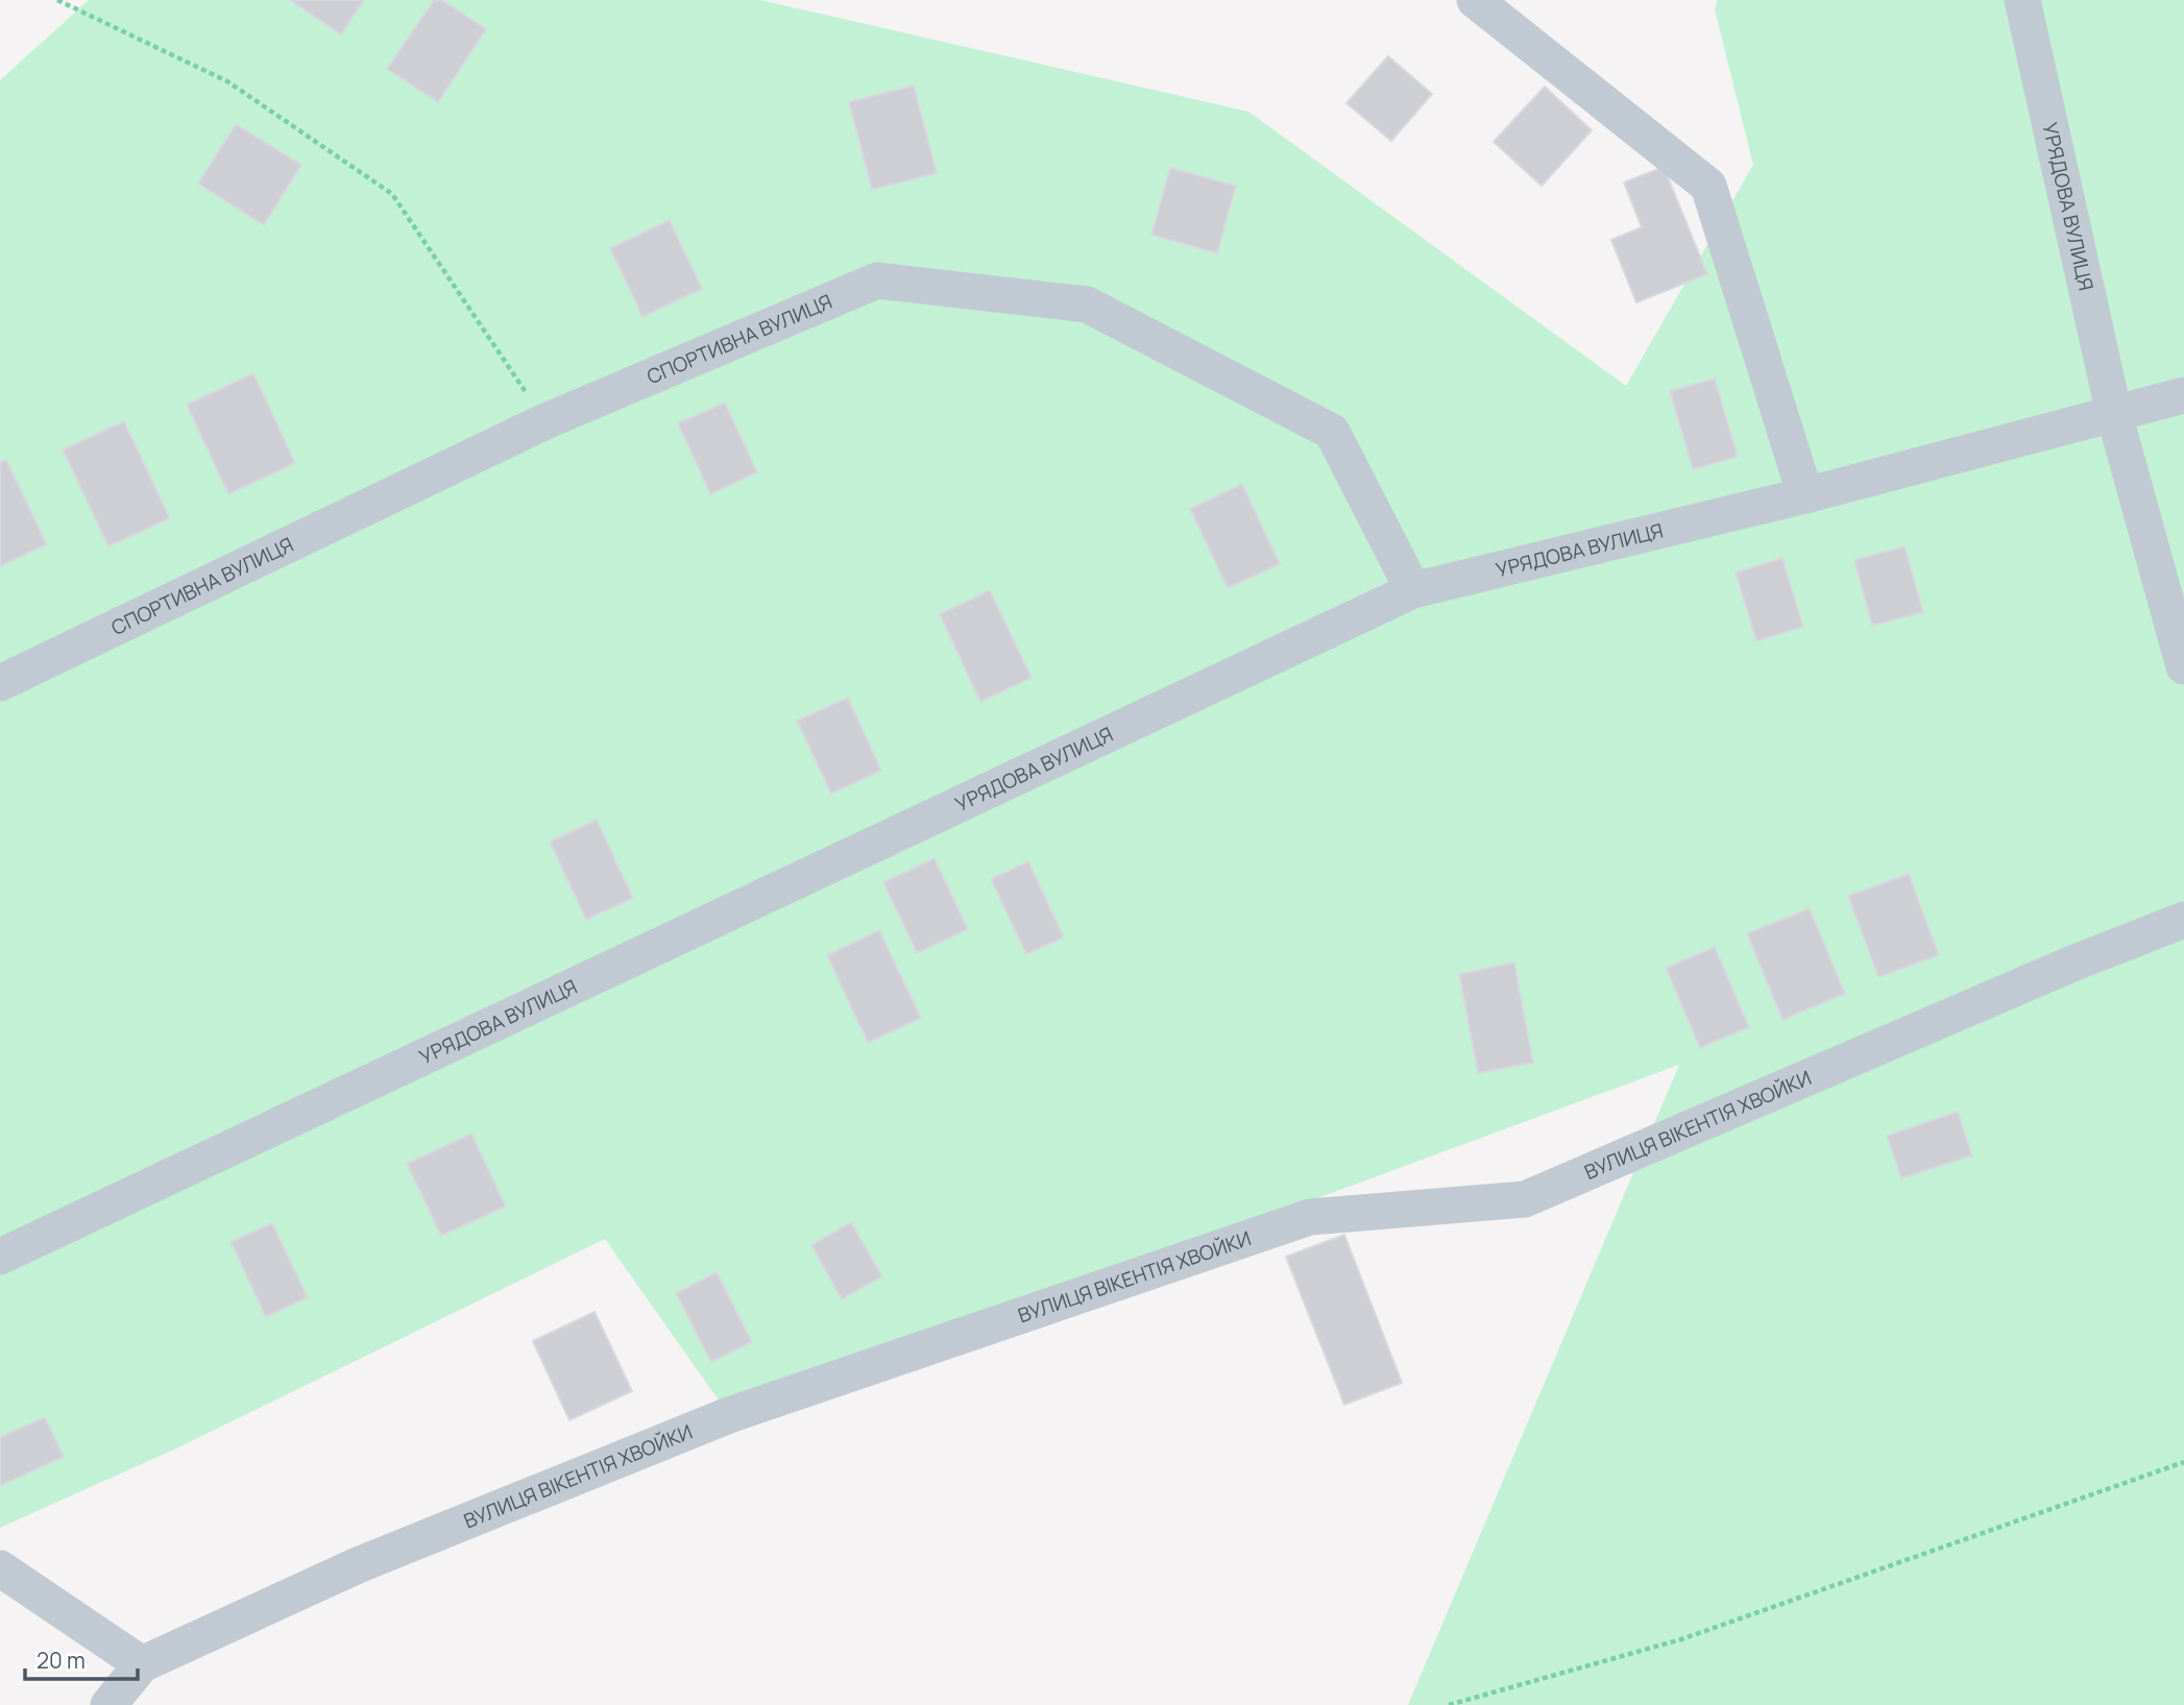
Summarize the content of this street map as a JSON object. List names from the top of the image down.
{
  "streets": {
    "street": ["УРЯДОВА ВУЛИЦЯ", "СПОРТИВНА ВУЛИЦЯ", "ВУЛИЦЯ ВІКЕНТІЯ ХВОЙКИ"]
  },
  "crossings": [
    ["УРЯДОВА ВУЛИЦЯ", "СПОРТИВНА ВУЛИЦЯ"]
  ],
  "scale_bar": "20 m"
}
